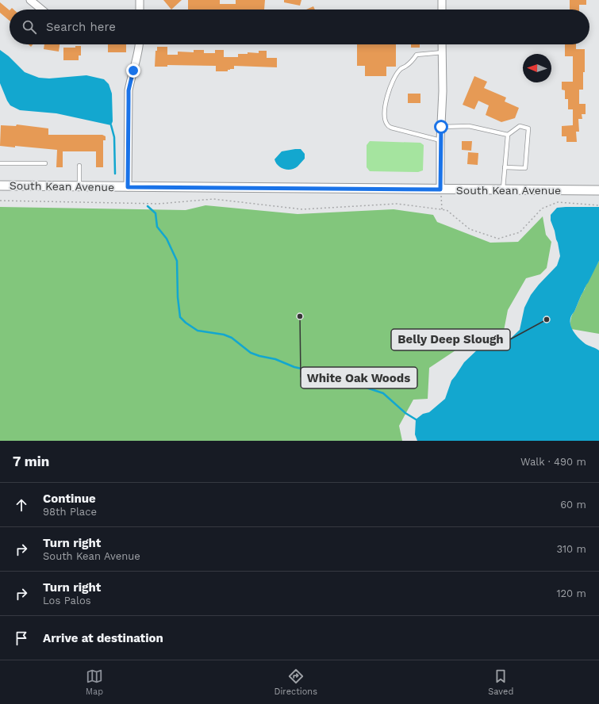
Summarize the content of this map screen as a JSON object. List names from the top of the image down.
{
  "streets": {
    "street": ["South Kean Avenue"]
  },
  "places": ["White Oak Woods", "Belly Deep Slough"],
  "north": "left",
  "page": {
    "search": "Search here",
    "heading": ["7 min", "Walk · 490 m"],
    "list": [
      ["Continue", "98th Place", "60 m"],
      ["Turn right", "South Kean Avenue", "310 m"],
      ["Turn right", "Los Palos", "120 m"],
      "Arrive at destination"
    ],
    "nav": ["Map", "Directions", "Saved"]
  }
}
